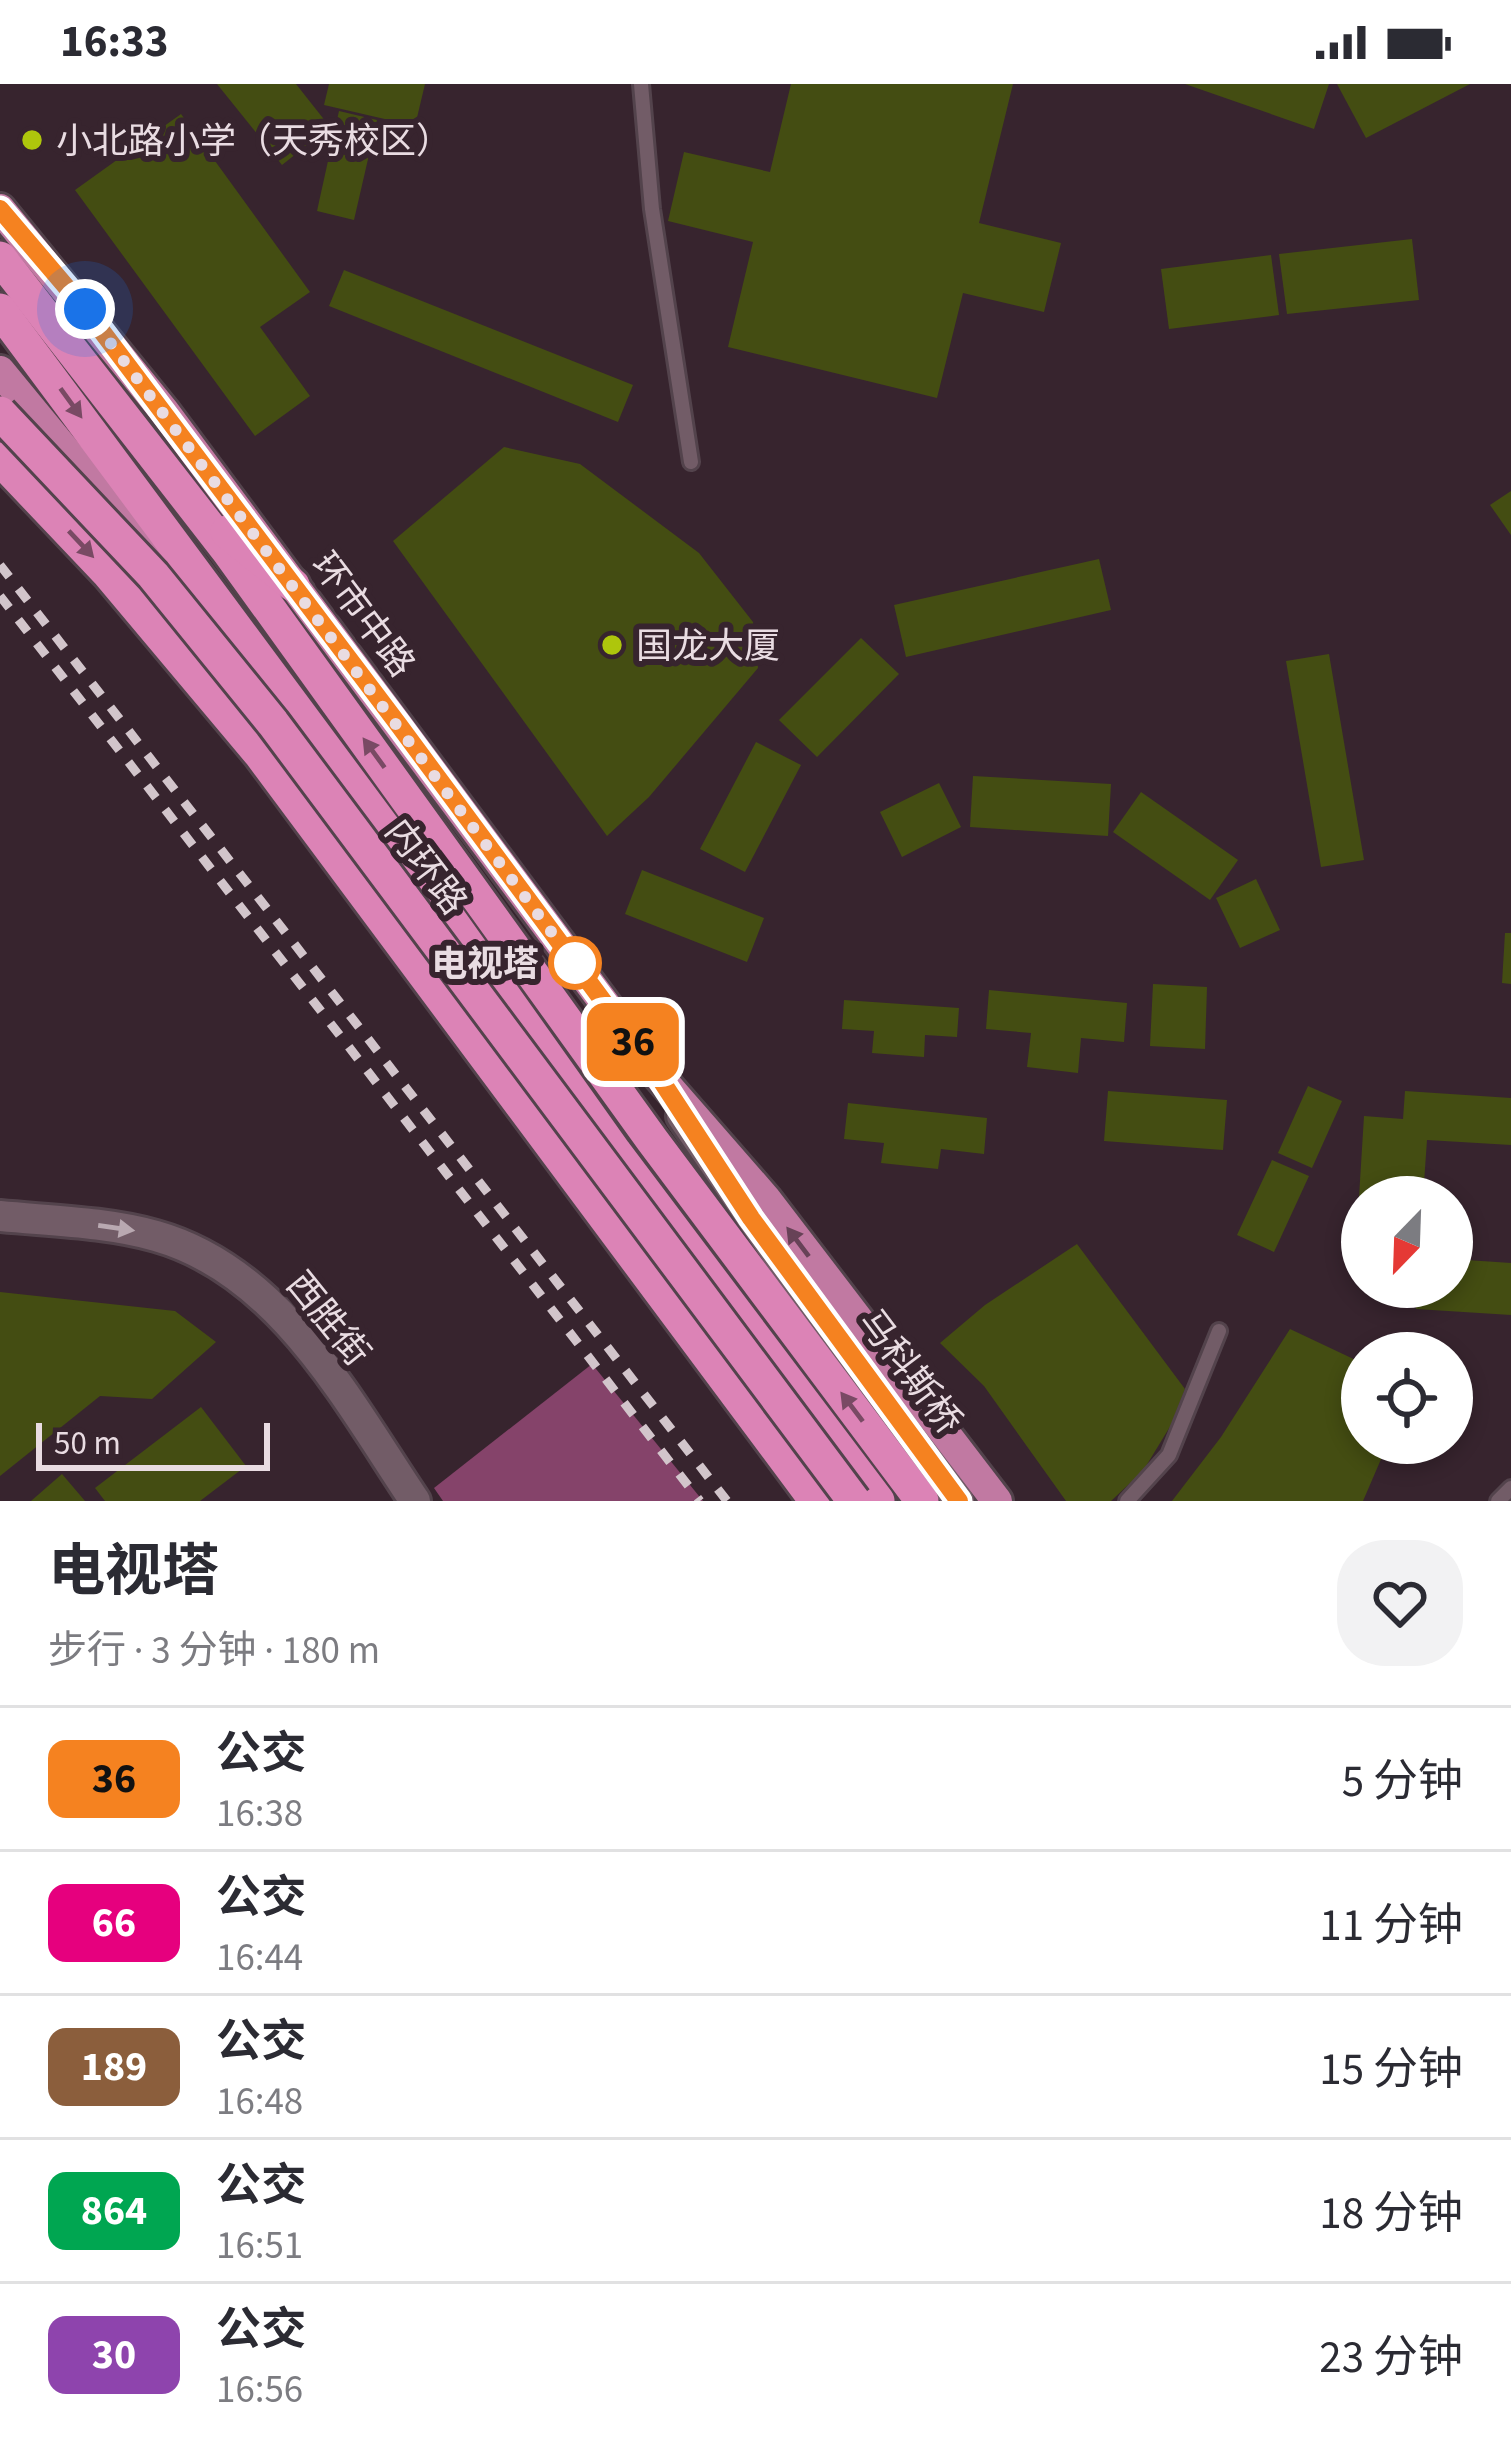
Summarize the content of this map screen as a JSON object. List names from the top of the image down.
{
  "streets": {
    "highway": ["环市中路", "内环路"],
    "street": ["西胜街", "马科斯桥"]
  },
  "crossings": [
    ["环市中路", "马科斯桥"]
  ],
  "one_way": ["西胜街"],
  "places": ["小北路小学（天秀校区）", "国龙大厦", "电视塔"],
  "lines": ["bus line 36"],
  "scale_bar": "50 m",
  "north": "bottom left",
  "page": {
    "status": "16:33",
    "on_map": "36",
    "scale": "50 m",
    "heading": ["电视塔", "步行 · 3 分钟 · 180 m"],
    "list": [
      {
        "mark": "36",
        "name": "公交",
        "note": "16:38",
        "value": "5 分钟"
      },
      {
        "mark": "66",
        "name": "公交",
        "note": "16:44",
        "value": "11 分钟"
      },
      {
        "mark": "189",
        "name": "公交",
        "note": "16:48",
        "value": "15 分钟"
      },
      {
        "mark": "864",
        "name": "公交",
        "note": "16:51",
        "value": "18 分钟"
      },
      {
        "mark": "30",
        "name": "公交",
        "note": "16:56",
        "value": "23 分钟"
      }
    ]
  }
}
